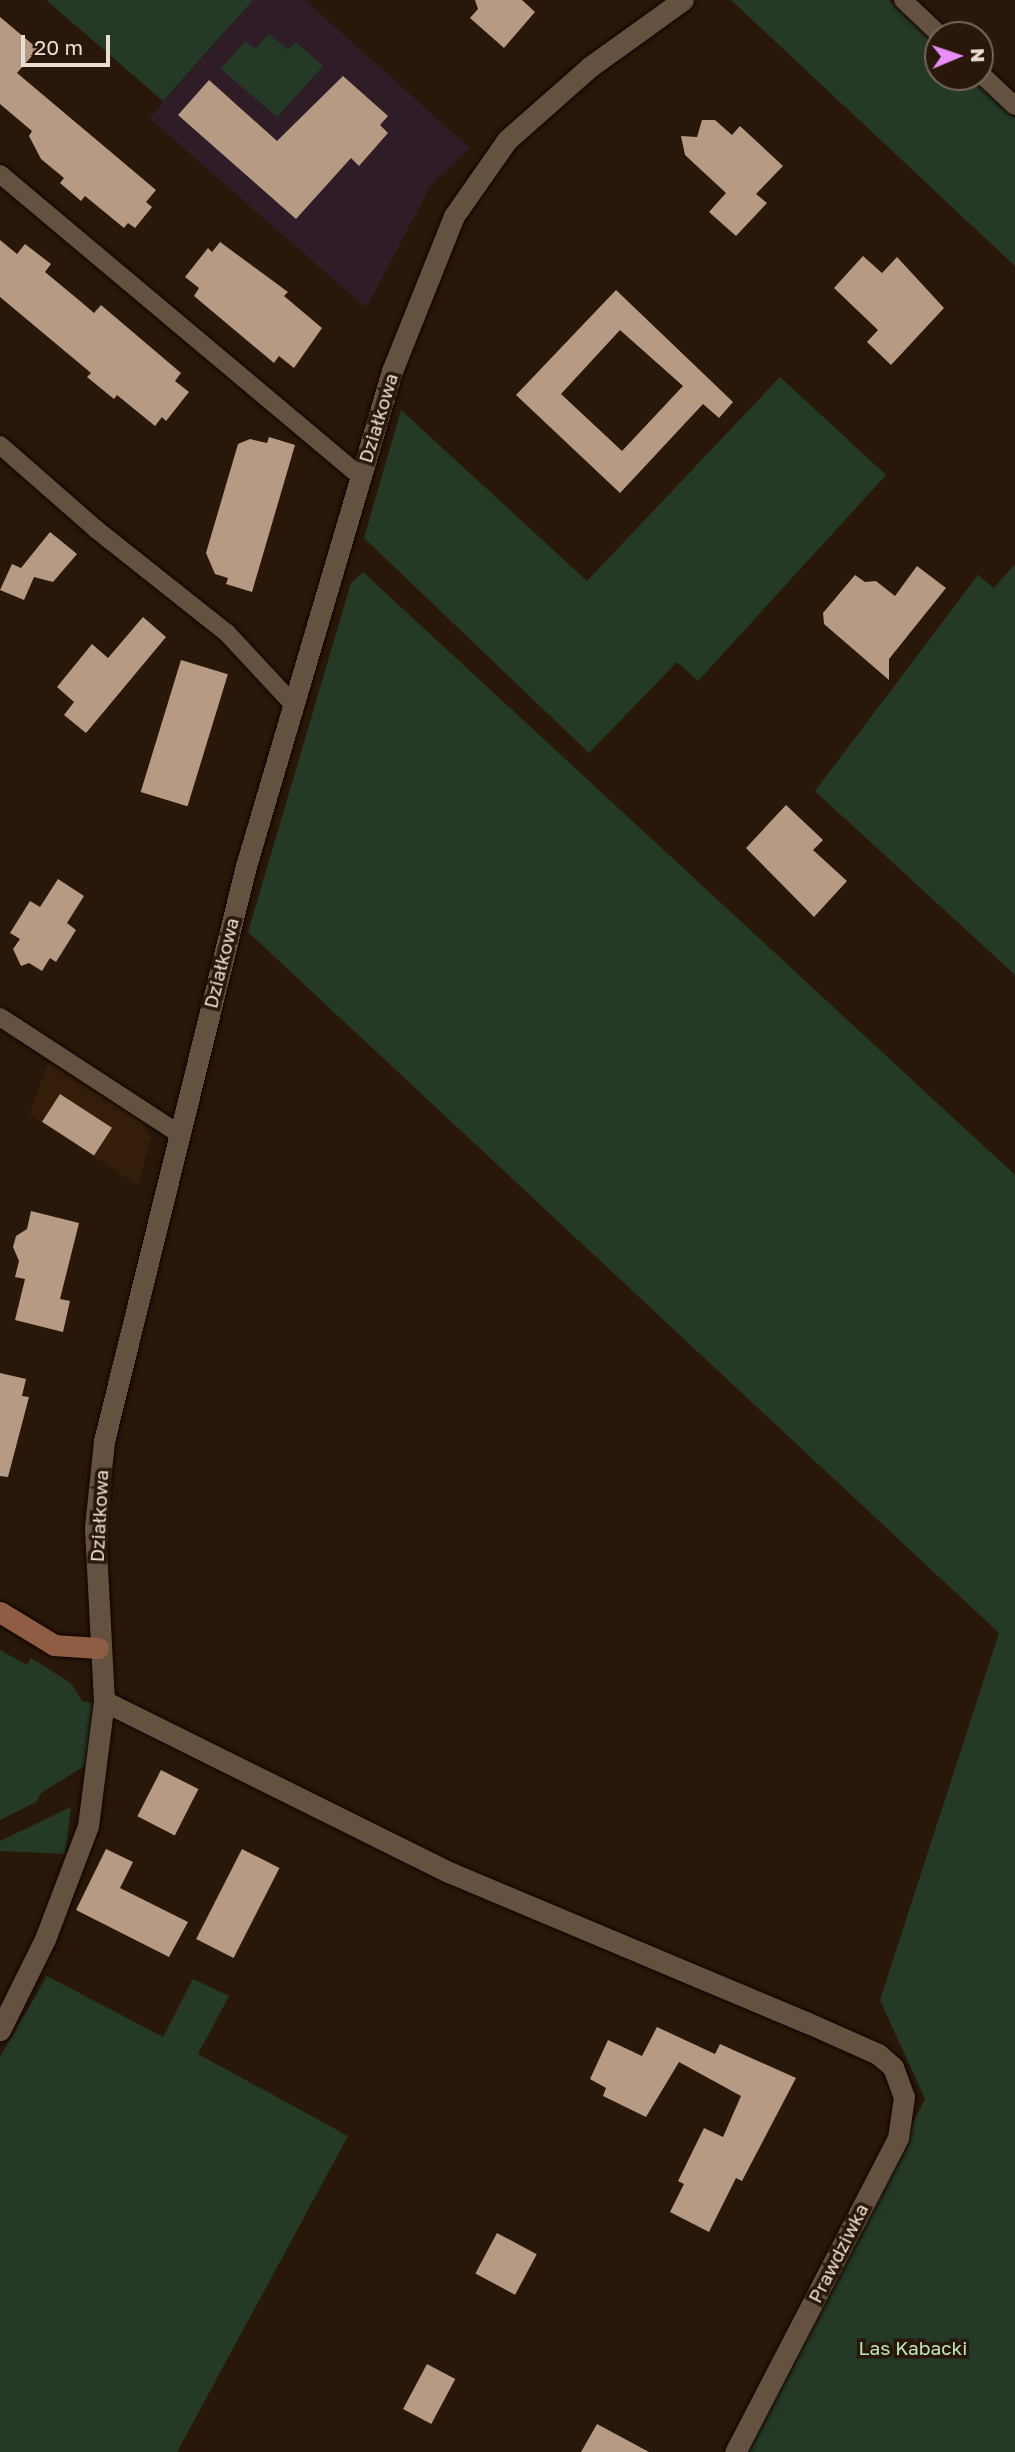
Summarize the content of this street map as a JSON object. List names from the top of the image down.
{
  "streets": {
    "street": ["Działkowa", "Prawdziwka"]
  },
  "crossings": [
    ["Działkowa", "Prawdziwka"]
  ],
  "parks": ["Las Kabacki"],
  "scale_bar": "20 m",
  "north": "right"
}
